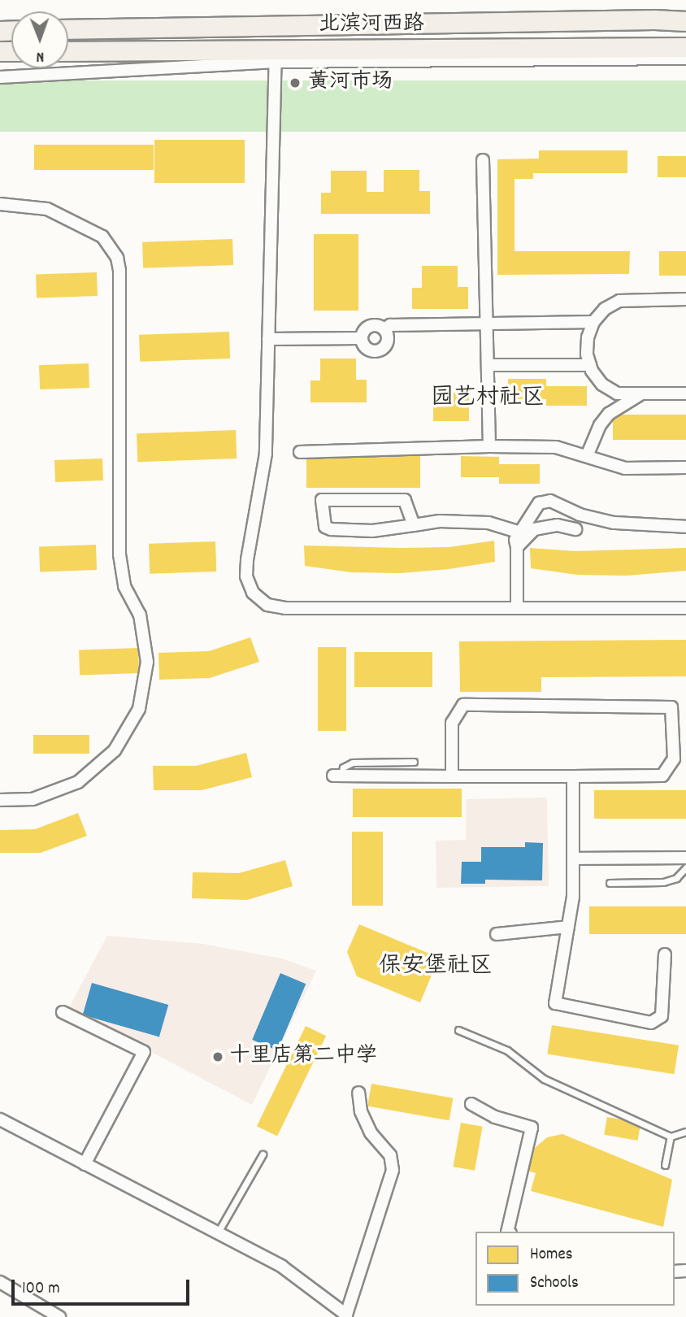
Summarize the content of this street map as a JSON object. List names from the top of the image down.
{
  "streets": {
    "main road": ["北滨河西路"]
  },
  "districts": ["园艺村社区", "保安堡社区"],
  "places": ["黄河市场", "十里店第二中学"],
  "legend": ["Homes", "Schools"],
  "scale_bar": "100 m",
  "north": "bottom"
}
